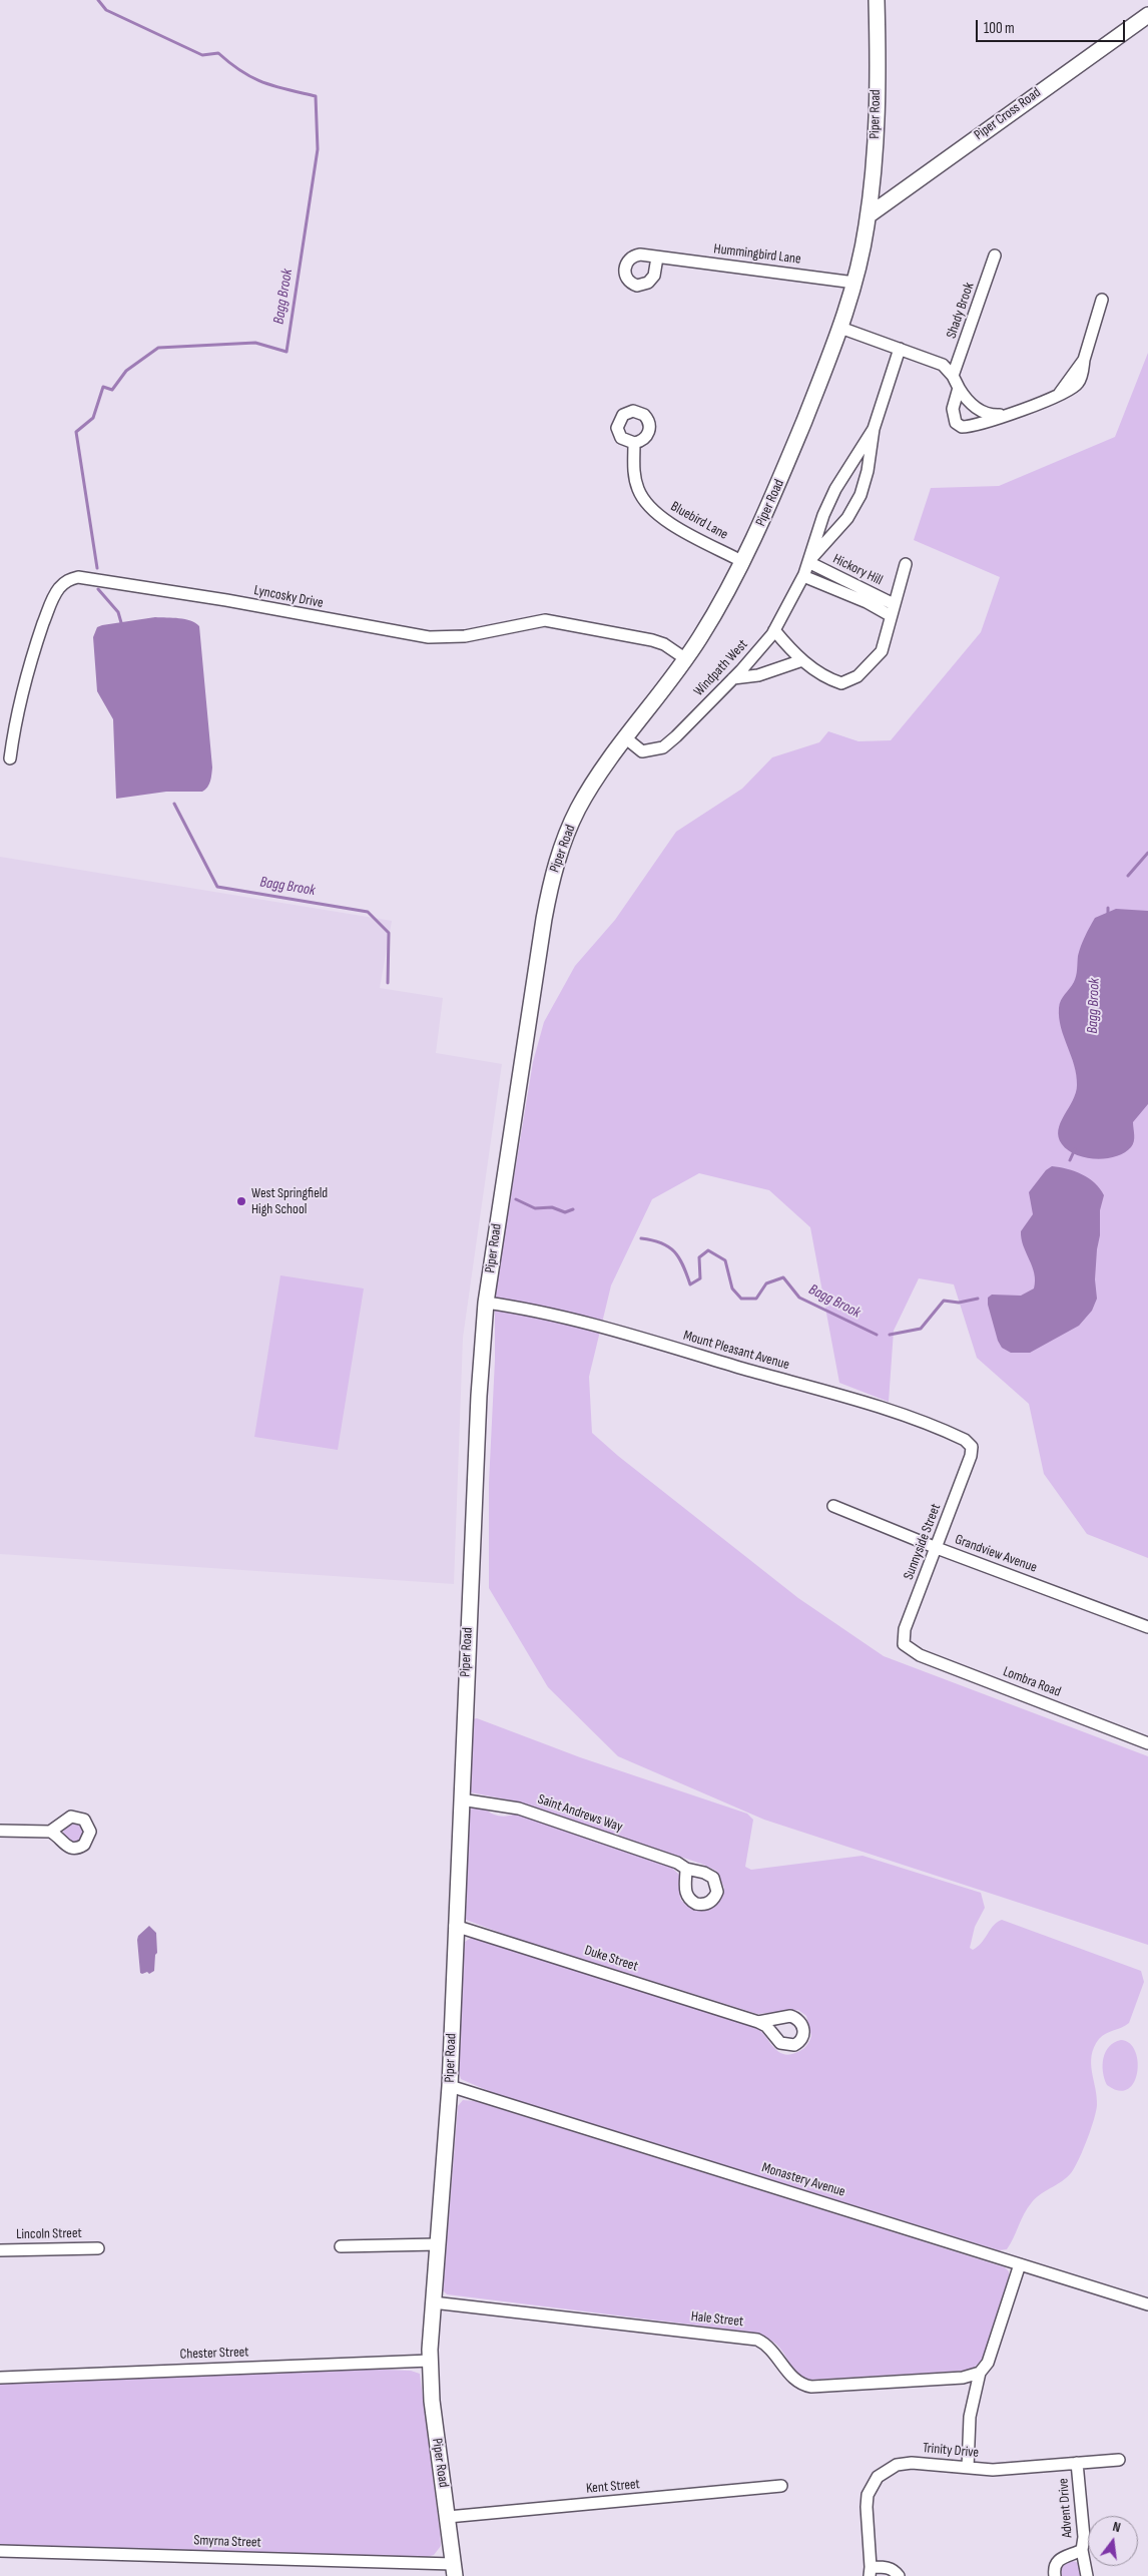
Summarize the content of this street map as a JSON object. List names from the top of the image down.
{
  "streets": {
    "main road": ["Piper Road", "Piper Cross Road"],
    "street": [
      "Hummingbird Lane",
      "Shady Brook",
      "Bluebird Lane",
      "Hickory Hill",
      "Lyncosky Drive",
      "Windpath West",
      "Mount Pleasant Avenue",
      "Sunnyside Street",
      "Grandview Avenue",
      "Lombra Road",
      "Saint Andrews Way",
      "Duke Street",
      "Monastery Avenue",
      "Lincoln Street",
      "Hale Street",
      "Chester Street",
      "Trinity Drive",
      "Kent Street",
      "Advent Drive",
      "Smyrna Street"
    ]
  },
  "crossings": [
    ["Piper Road", "Piper Cross Road"],
    ["Piper Road", "Hummingbird Lane"],
    ["Piper Road", "Bluebird Lane"],
    ["Piper Road", "Lyncosky Drive"],
    ["Piper Road", "Windpath West"],
    ["Piper Road", "Mount Pleasant Avenue"],
    ["Piper Road", "Saint Andrews Way"],
    ["Piper Road", "Duke Street"],
    ["Piper Road", "Monastery Avenue"],
    ["Piper Road", "Hale Street"],
    ["Piper Road", "Chester Street"],
    ["Piper Road", "Kent Street"],
    ["Piper Road", "Smyrna Street"],
    ["Hickory Hill", "Windpath West"],
    ["Mount Pleasant Avenue", "Sunnyside Street"],
    ["Sunnyside Street", "Grandview Avenue"],
    ["Sunnyside Street", "Lombra Road"],
    ["Trinity Drive", "Advent Drive"]
  ],
  "water": ["Bagg Brook"],
  "places": ["West Springfield High School"],
  "scale_bar": "100 m",
  "north": "top"
}
